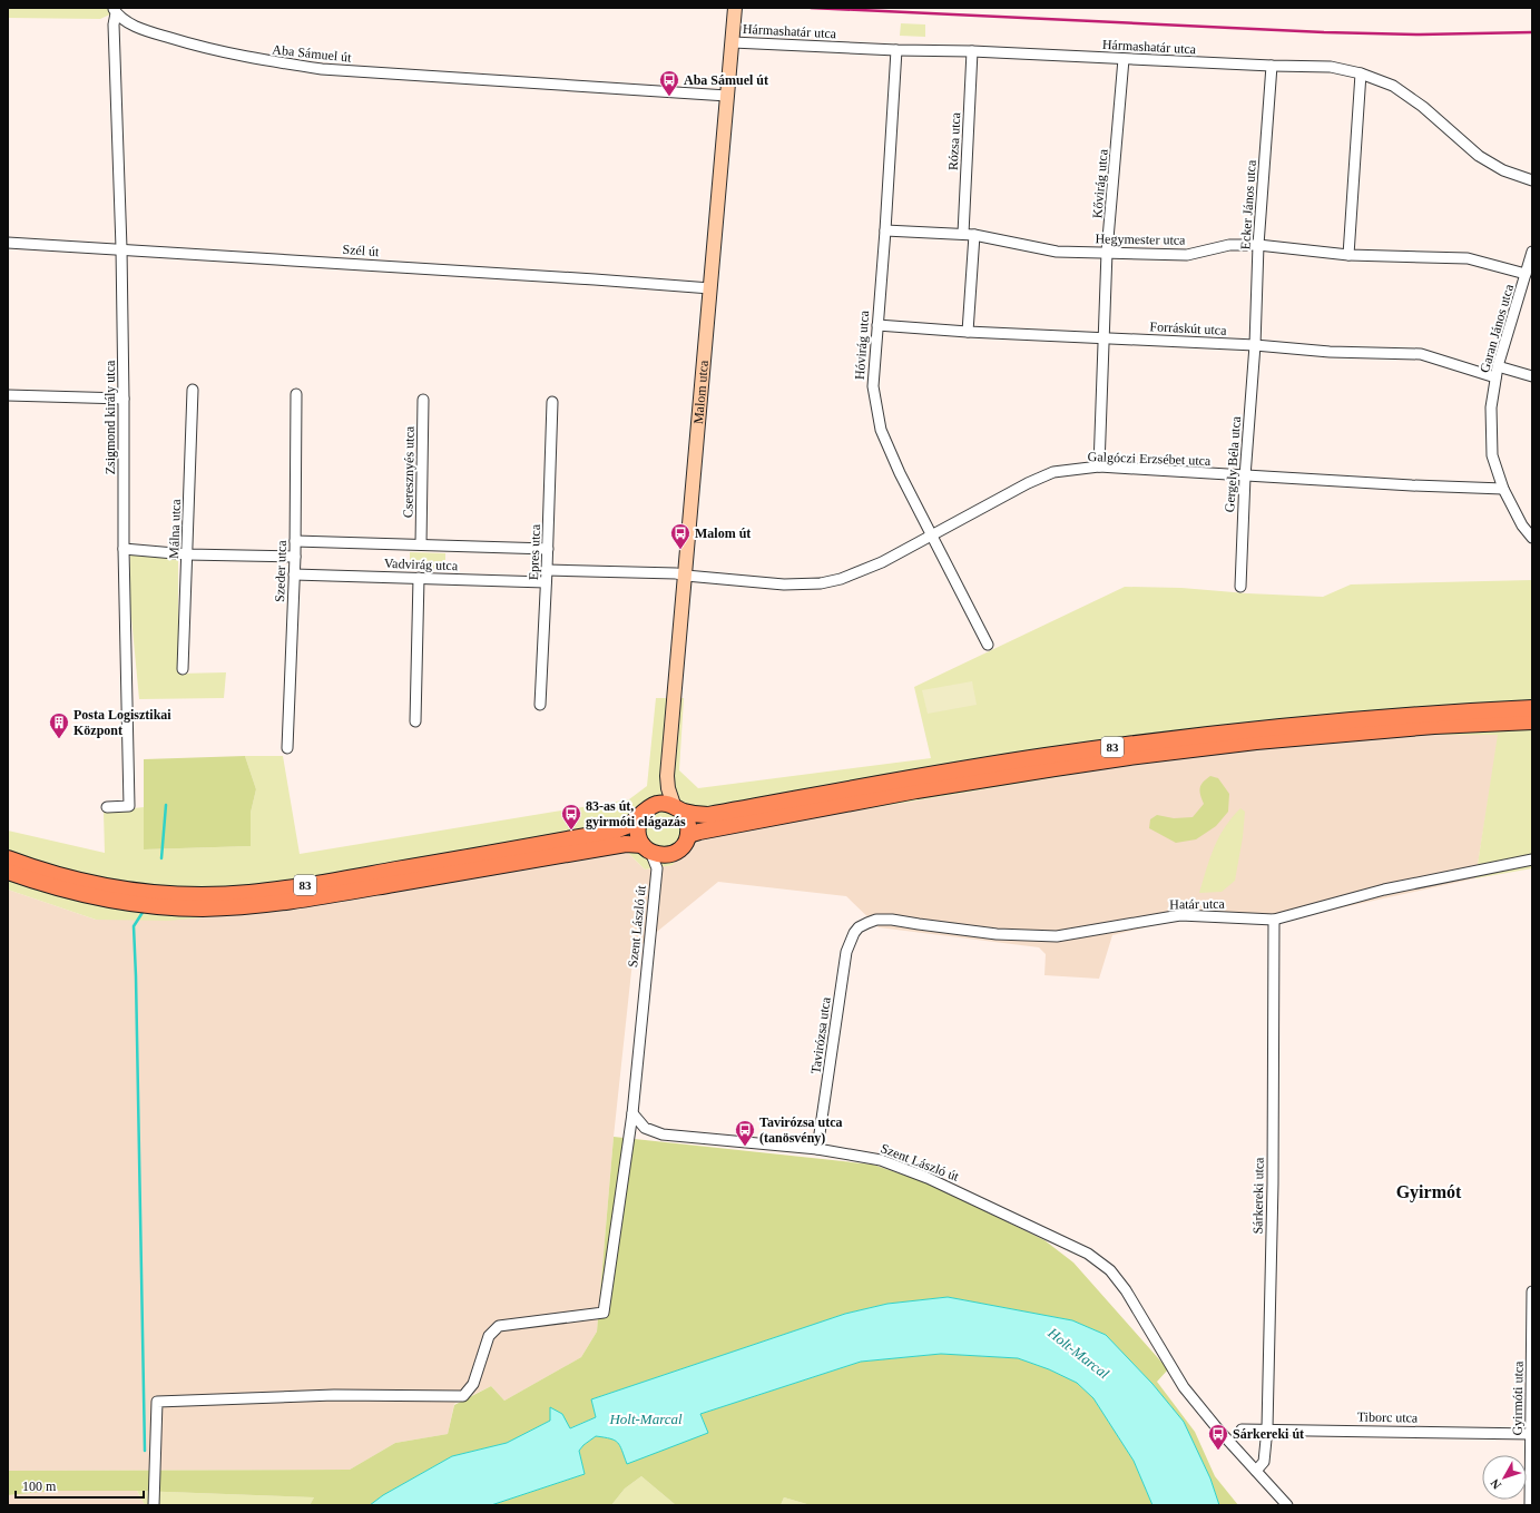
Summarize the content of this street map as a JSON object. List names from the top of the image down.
{
  "streets": {
    "main road": ["Malom utca", "83"],
    "street": [
      "Hármashatár utca",
      "Aba Sámuel út",
      "Rózsa utca",
      "Kővirág utca",
      "Ecker János utca",
      "Hegymester utca",
      "Szél út",
      "Forráskút utca",
      "Garan János utca",
      "Hóvirág utca",
      "Zsigmond király utca",
      "Galgóczi Erzsébet utca",
      "Gergely Béla utca",
      "Cseresznyés utca",
      "Málna utca",
      "Epres utca",
      "Vadvirág utca",
      "Szeder utca",
      "Határ utca",
      "Szent László út",
      "Tavirózsa utca",
      "Sárkereki utca",
      "Gyirmóti utca",
      "Tiborc utca"
    ]
  },
  "crossings": [
    ["Hármashatár utca", "Rózsa utca"],
    ["Hármashatár utca", "Kővirág utca"],
    ["Hármashatár utca", "Ecker János utca"],
    ["Hármashatár utca", "Hóvirág utca"],
    ["Hármashatár utca", "Malom utca"],
    ["Aba Sámuel út", "Malom utca"],
    ["Aba Sámuel út", "Zsigmond király utca"],
    ["Rózsa utca", "Hegymester utca"],
    ["Kővirág utca", "Hegymester utca"],
    ["Kővirág utca", "Forráskút utca"],
    ["Kővirág utca", "Galgóczi Erzsébet utca"],
    ["Ecker János utca", "Hegymester utca"],
    ["Ecker János utca", "Forráskút utca"],
    ["Ecker János utca", "Gergely Béla utca"],
    ["Hegymester utca", "Garan János utca"],
    ["Hegymester utca", "Hóvirág utca"],
    ["Szél út", "Malom utca"],
    ["Szél út", "Zsigmond király utca"],
    ["Forráskút utca", "Garan János utca"],
    ["Forráskút utca", "Hóvirág utca"],
    ["Forráskút utca", "Gergely Béla utca"],
    ["Garan János utca", "Galgóczi Erzsébet utca"],
    ["Hóvirág utca", "Galgóczi Erzsébet utca"],
    ["Malom utca", "Galgóczi Erzsébet utca"],
    ["Galgóczi Erzsébet utca", "Gergely Béla utca"],
    ["Epres utca", "Vadvirág utca"],
    ["Vadvirág utca", "Szeder utca"],
    ["83", "Szent László út"],
    ["Határ utca", "Tavirózsa utca"],
    ["Határ utca", "Sárkereki utca"],
    ["Szent László út", "Tavirózsa utca"],
    ["Szent László út", "Sárkereki utca"],
    ["Sárkereki utca", "Tiborc utca"],
    ["Gyirmóti utca", "Tiborc utca"]
  ],
  "districts": ["Gyirmót"],
  "water": ["Holt-Marcal"],
  "places": {
    "bus stop": [
      "Aba Sámuel út",
      "Malom út",
      "83-as út, gyirmóti elágazás",
      "Tavirózsa utca (tanösvény)",
      "Sárkereki út"
    ],
    "building": ["Posta Logisztikai Központ"]
  },
  "scale_bar": "100 m",
  "north": "bottom left"
}
